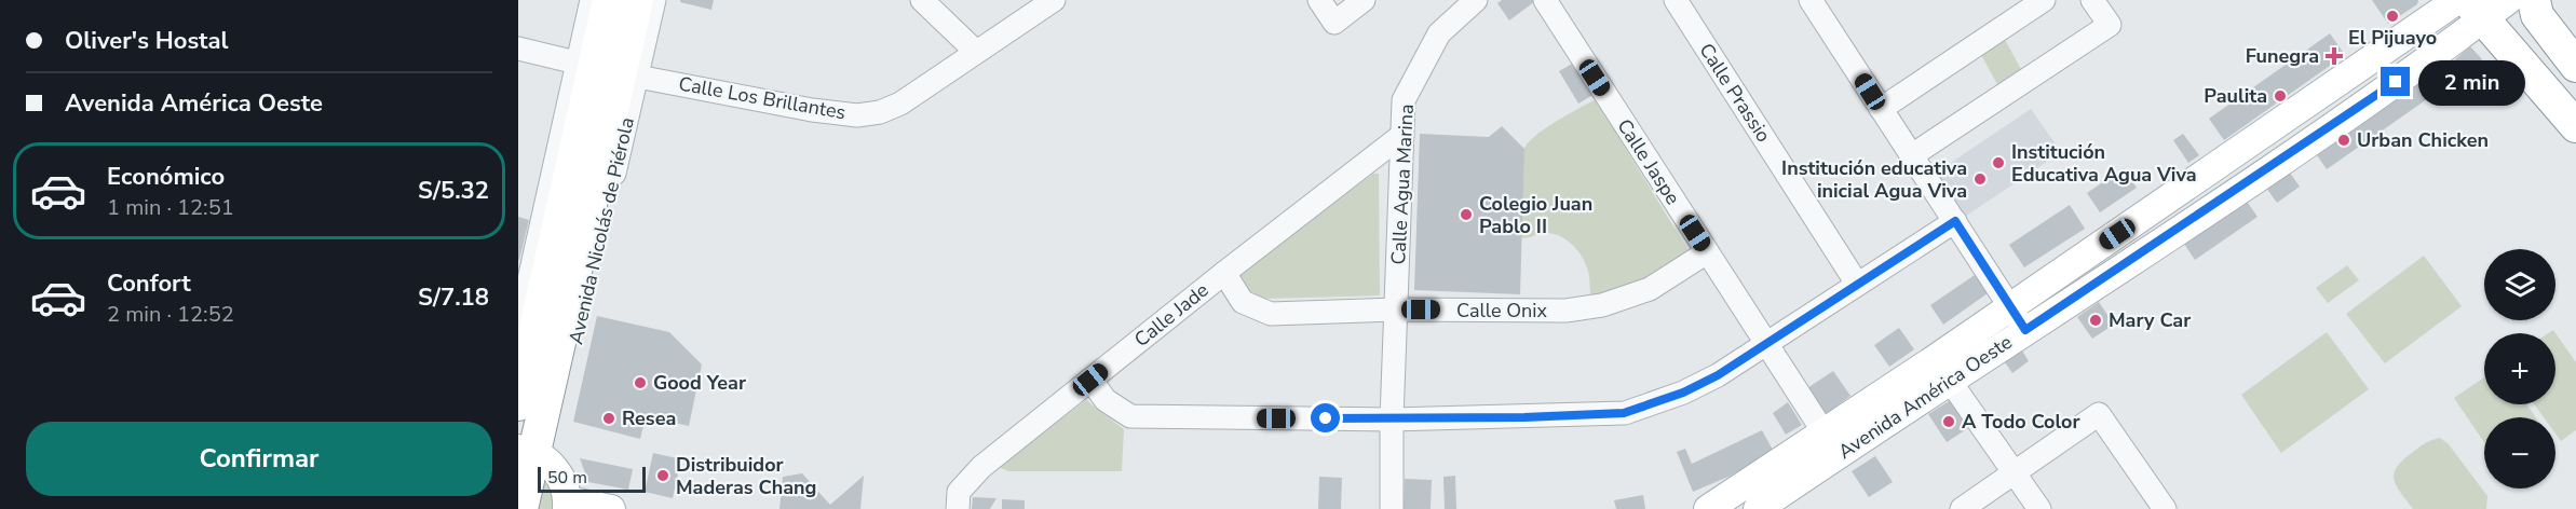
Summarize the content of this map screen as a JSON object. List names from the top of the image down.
{
  "streets": {
    "highway": ["Avenida Nicolás de Piérola"],
    "main road": ["Avenida América Oeste"],
    "street": [
      "Calle Prassio",
      "Calle Los Brillantes",
      "Calle Jaspe",
      "Calle Agua Marina",
      "Calle Onix",
      "Calle Jade"
    ]
  },
  "crossings": [
    ["Calle Los Brillantes", "Avenida Nicolás de Piérola"],
    ["Calle Jaspe", "Calle Onix"],
    ["Calle Jaspe", "Avenida América Oeste"],
    ["Calle Agua Marina", "Calle Onix"],
    ["Calle Agua Marina", "Calle Jade"],
    ["Calle Onix", "Calle Jade"]
  ],
  "places": {
    "other": [
      "El Pijuayo",
      "Paulita",
      "Urban Chicken",
      "Institución Educativa Agua Viva",
      "Institución educativa inicial Agua Viva",
      "Colegio Juan Pablo II",
      "Mary Car",
      "Good Year",
      "Resea",
      "A Todo Color",
      "Distribuidor Maderas Chang"
    ],
    "health": ["Funegra"]
  },
  "scale_bar": "50 m",
  "page": {
    "banner": ["Oliver's Hostal", "Avenida América Oeste"],
    "bubble": "2 min",
    "list": [
      {
        "name": "Económico",
        "note": "1 min · 12:51",
        "value": "S/5.32"
      },
      {
        "name": "Confort",
        "note": "2 min · 12:52",
        "value": "S/7.18"
      }
    ],
    "map_buttons": ["+", "−"],
    "buttons": "Confirmar",
    "scale": "50 m"
  }
}
